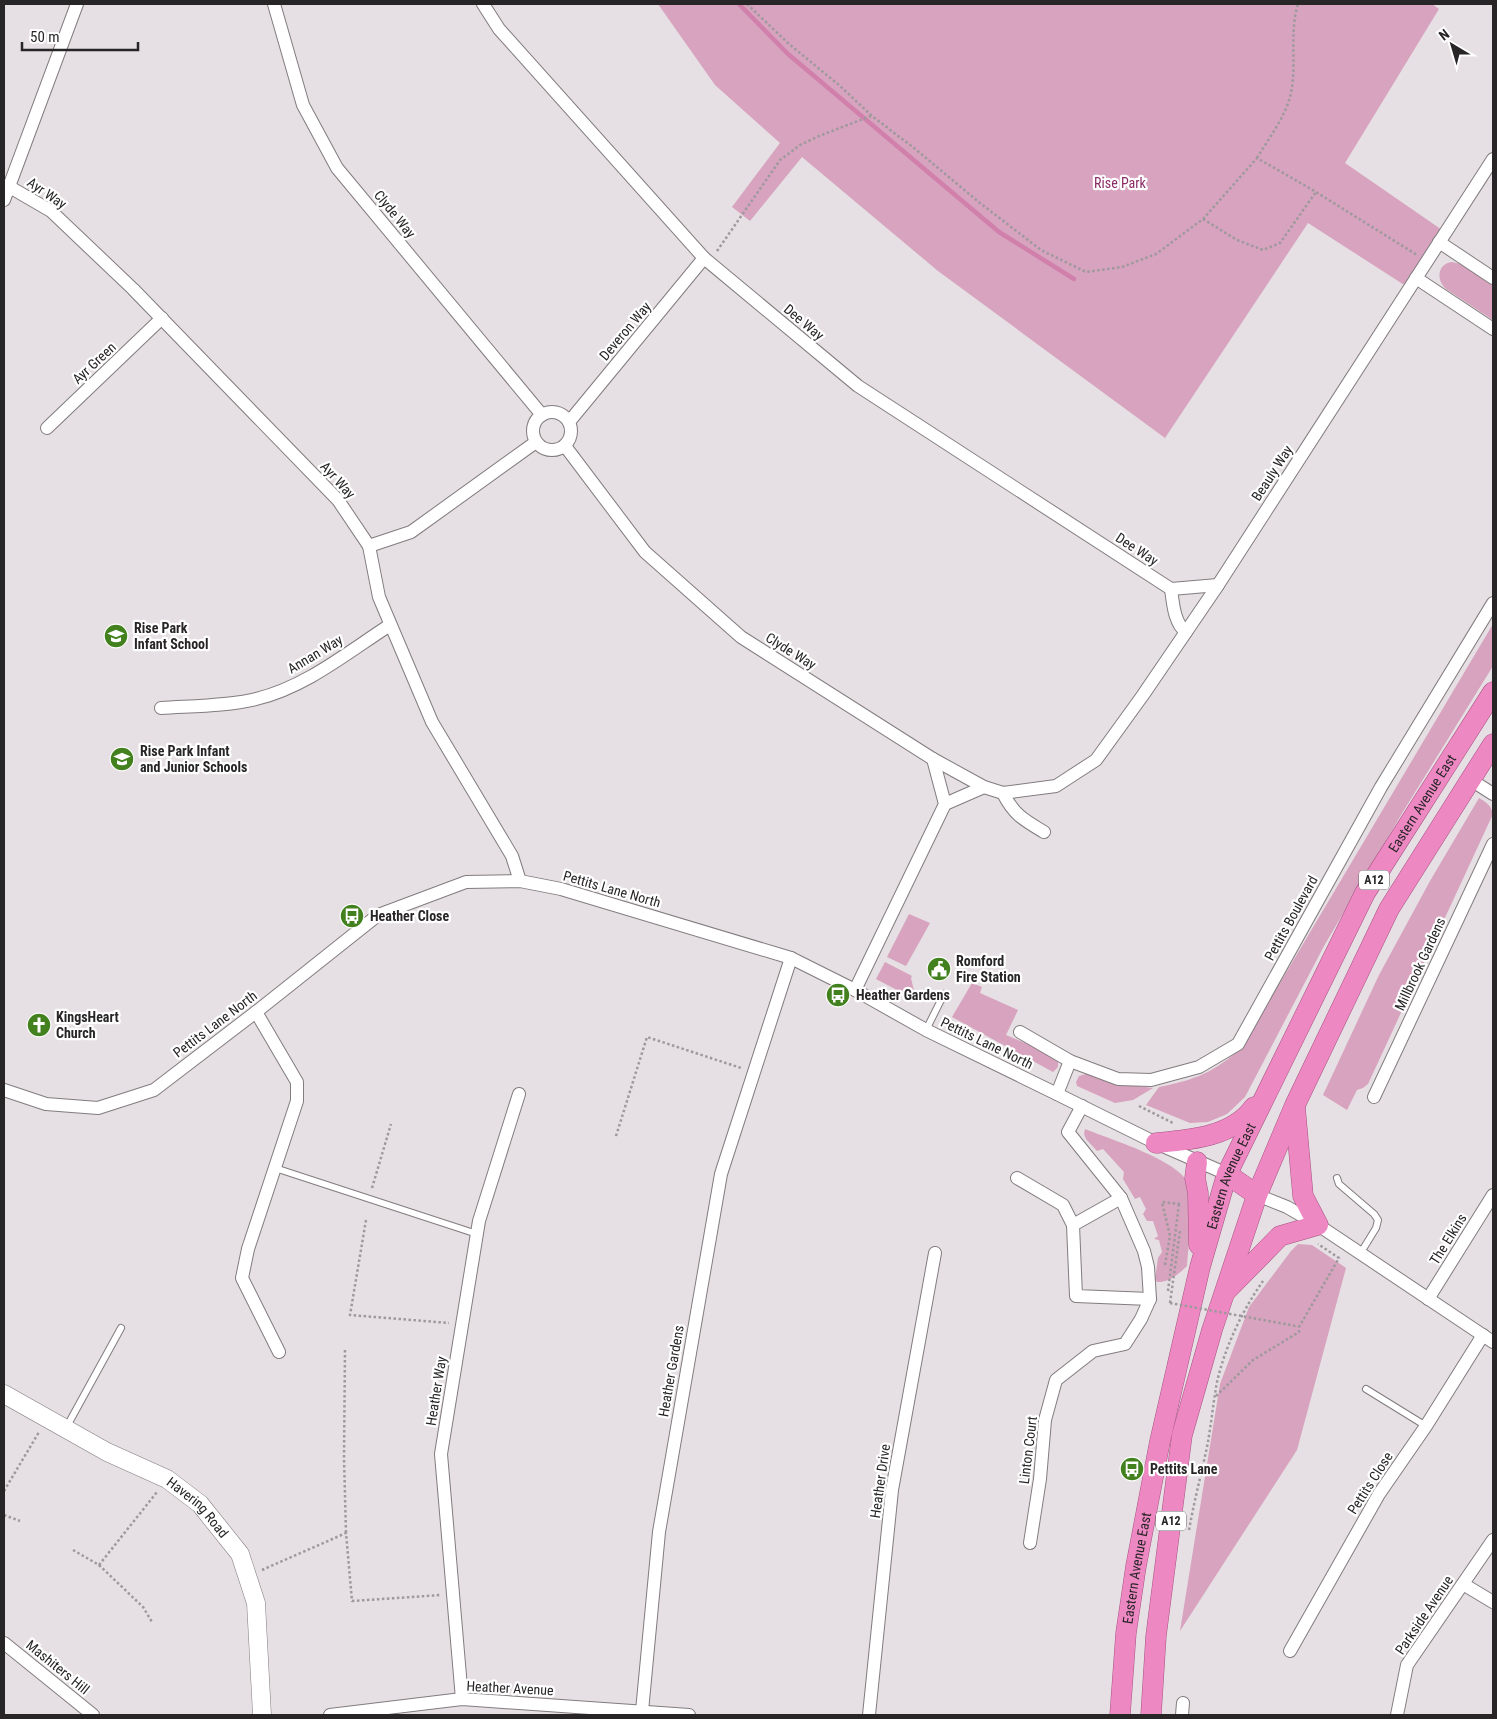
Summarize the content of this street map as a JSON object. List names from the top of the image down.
{
  "streets": {
    "highway": ["Eastern Avenue East", "A12"],
    "main road": ["Havering Road"],
    "street": [
      "Ayr Way",
      "Clyde Way",
      "Dee Way",
      "Deveron Way",
      "Ayr Green",
      "Beauly Way",
      "Annan Way",
      "Pettits Lane North",
      "Pettits Boulevard",
      "Millbrook Gardens",
      "The Elkins",
      "Heather Gardens",
      "Heather Way",
      "Linton Court",
      "Heather Drive",
      "Pettits Close",
      "Parkside Avenue",
      "Mashiters Hill",
      "Heather Avenue"
    ]
  },
  "crossings": [
    ["Ayr Way", "Ayr Green"],
    ["Ayr Way", "Annan Way"],
    ["Ayr Way", "Pettits Lane North"],
    ["Clyde Way", "Deveron Way"],
    ["Clyde Way", "Beauly Way"],
    ["Dee Way", "Deveron Way"],
    ["Eastern Avenue East", "Pettits Lane North"],
    ["Pettits Lane North", "Heather Gardens"],
    ["Heather Gardens", "Heather Avenue"],
    ["Heather Way", "Heather Avenue"]
  ],
  "parks": ["Rise Park"],
  "places": {
    "school or university": ["Rise Park Infant School", "Rise Park Infant and Junior Schools"],
    "bus stop": ["Heather Close", "Heather Gardens", "Pettits Lane"],
    "public building": ["Romford Fire Station"],
    "church": ["KingsHeart Church"]
  },
  "scale_bar": "50 m",
  "north": "top left"
}
